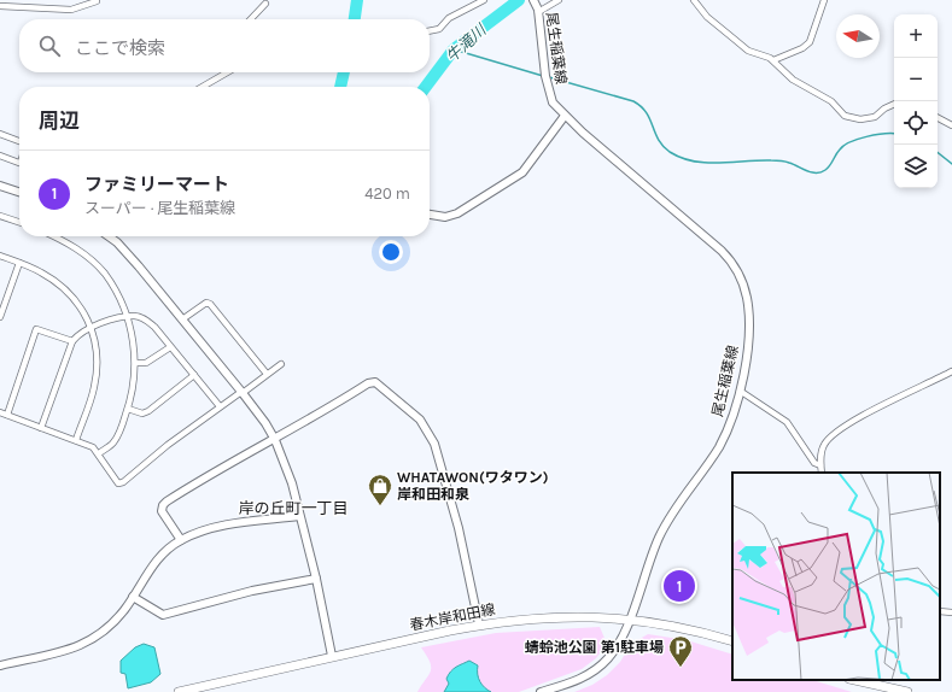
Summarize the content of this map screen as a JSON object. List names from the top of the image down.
{
  "streets": {
    "main road": ["春木岸和田線"],
    "street": ["尾生稲葉線"]
  },
  "crossings": [
    ["尾生稲葉線", "春木岸和田線"]
  ],
  "districts": ["岸の丘町一丁目"],
  "water": ["牛滝川"],
  "places": {
    "shop": ["WHATAWON(ワタワン) 岸和田和泉"],
    "parking": ["蜻蛉池公園 第1駐車場"]
  },
  "north": "left",
  "page": {
    "map_buttons": ["+", "−"],
    "search": "ここで検索",
    "heading": "周辺",
    "list": [
      {
        "mark": "1",
        "name": "ファミリーマート",
        "note": "スーパー · 尾生稲葉線",
        "value": "420 m"
      }
    ],
    "pins": "1"
  }
}
